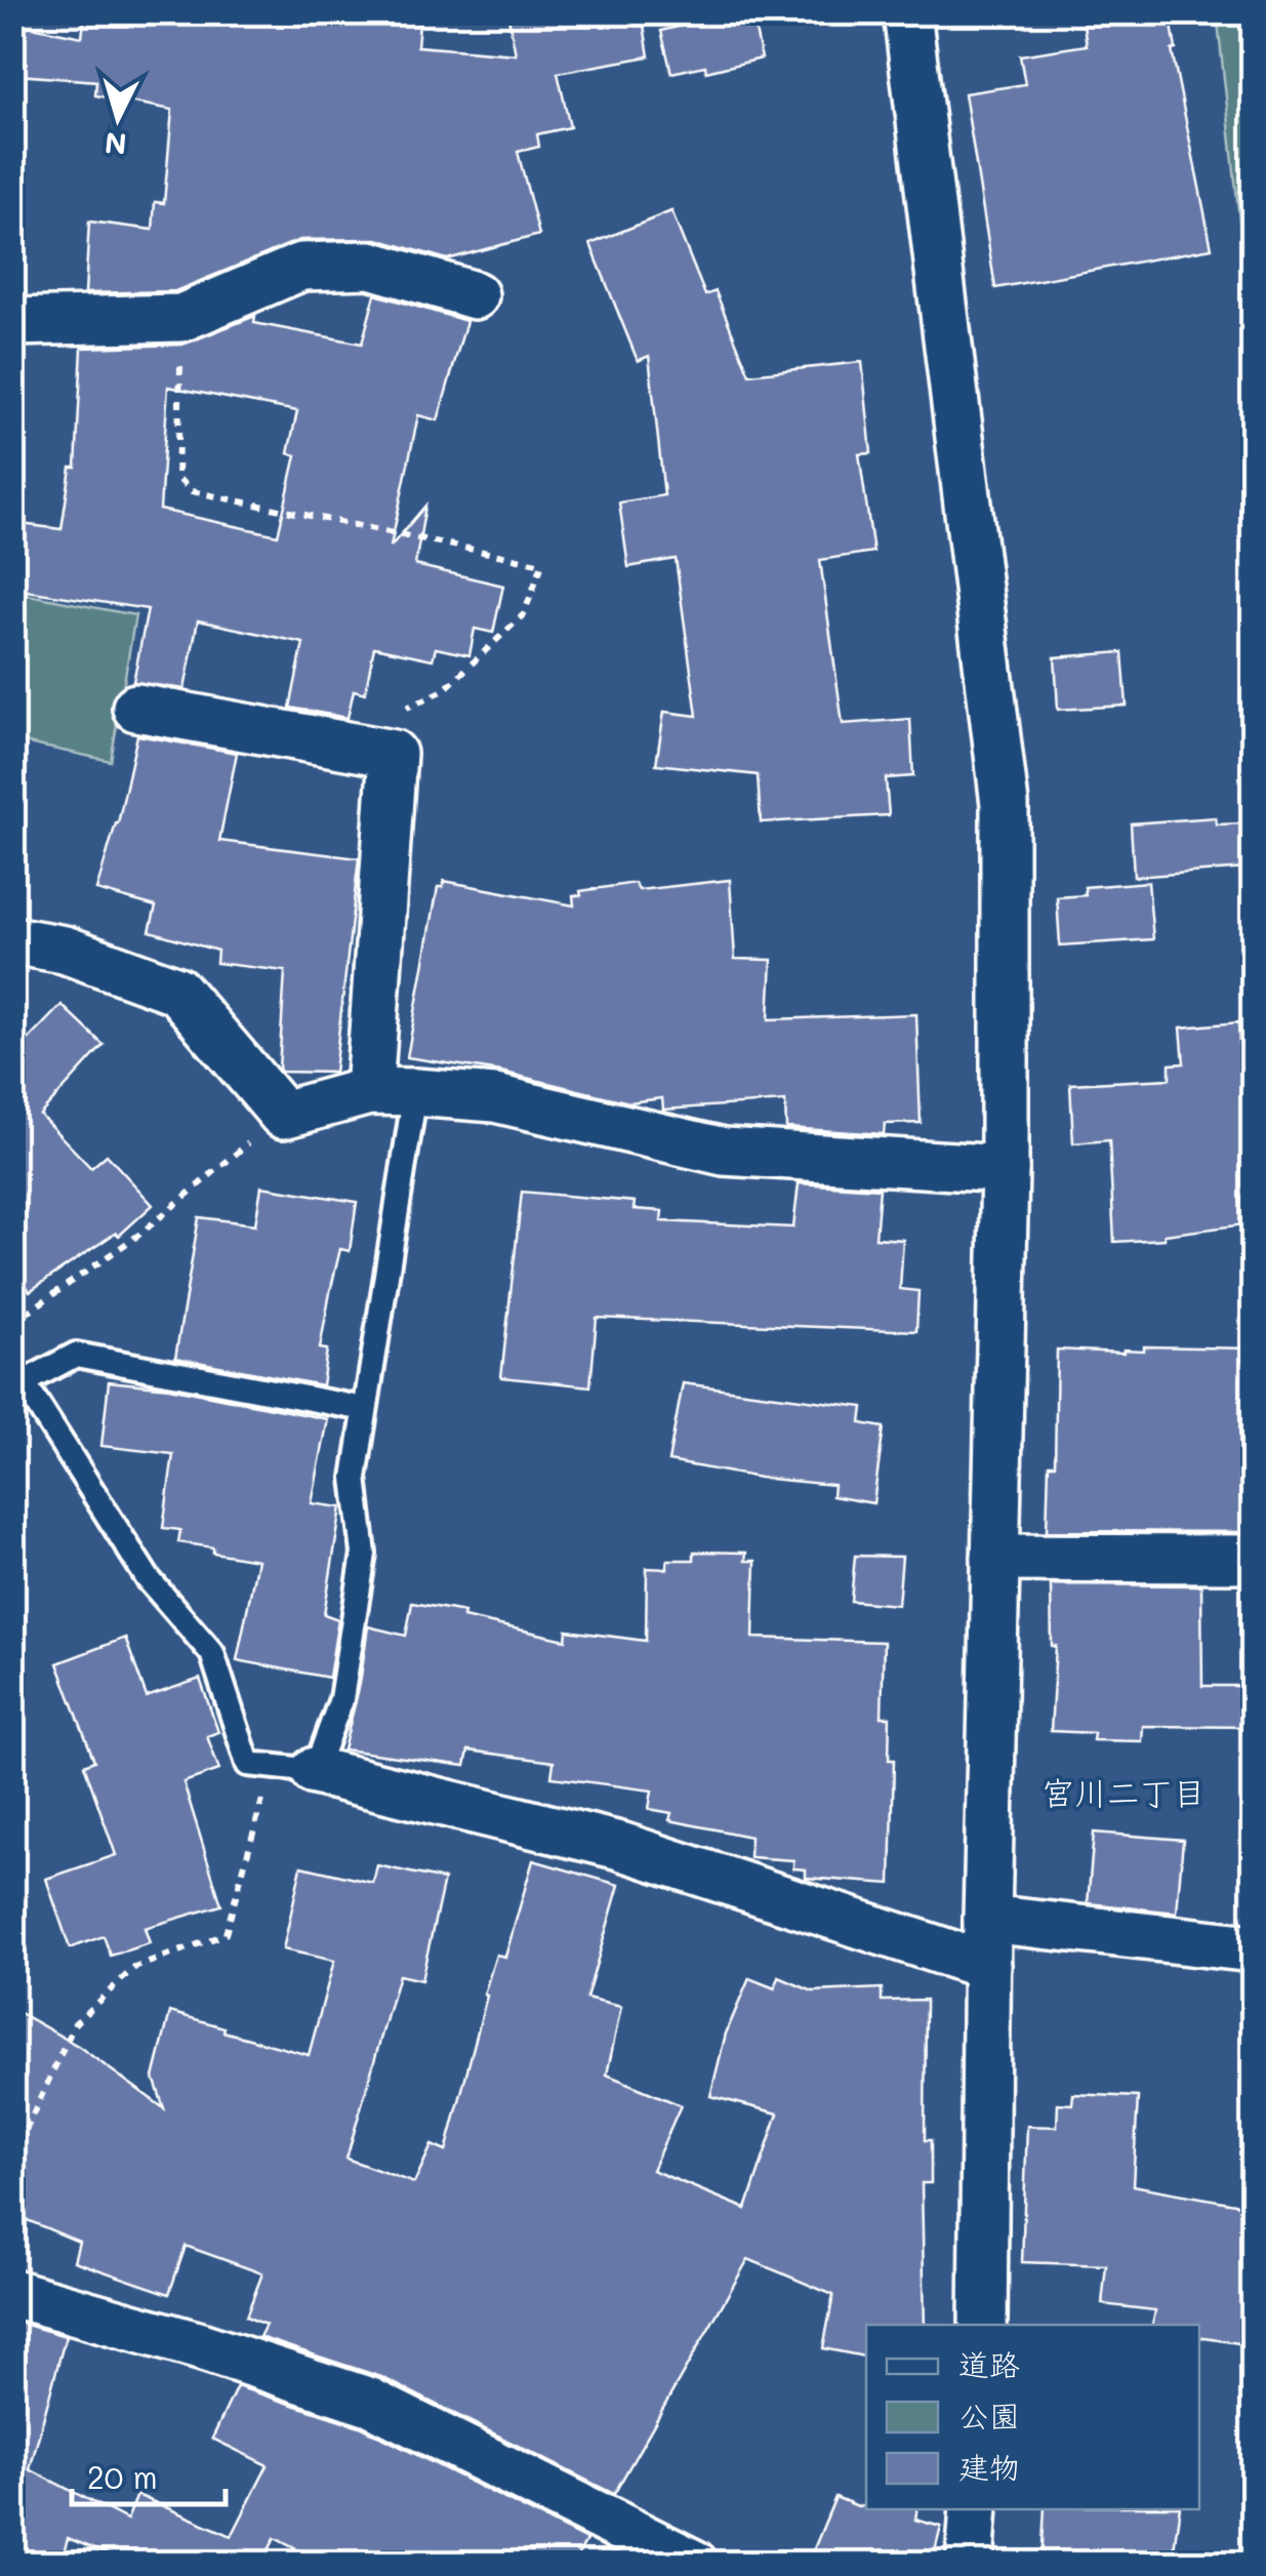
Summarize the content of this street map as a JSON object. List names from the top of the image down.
{
  "districts": ["宮川二丁目"],
  "legend": ["道路", "公園", "建物"],
  "scale_bar": "20 m",
  "north": "bottom"
}
